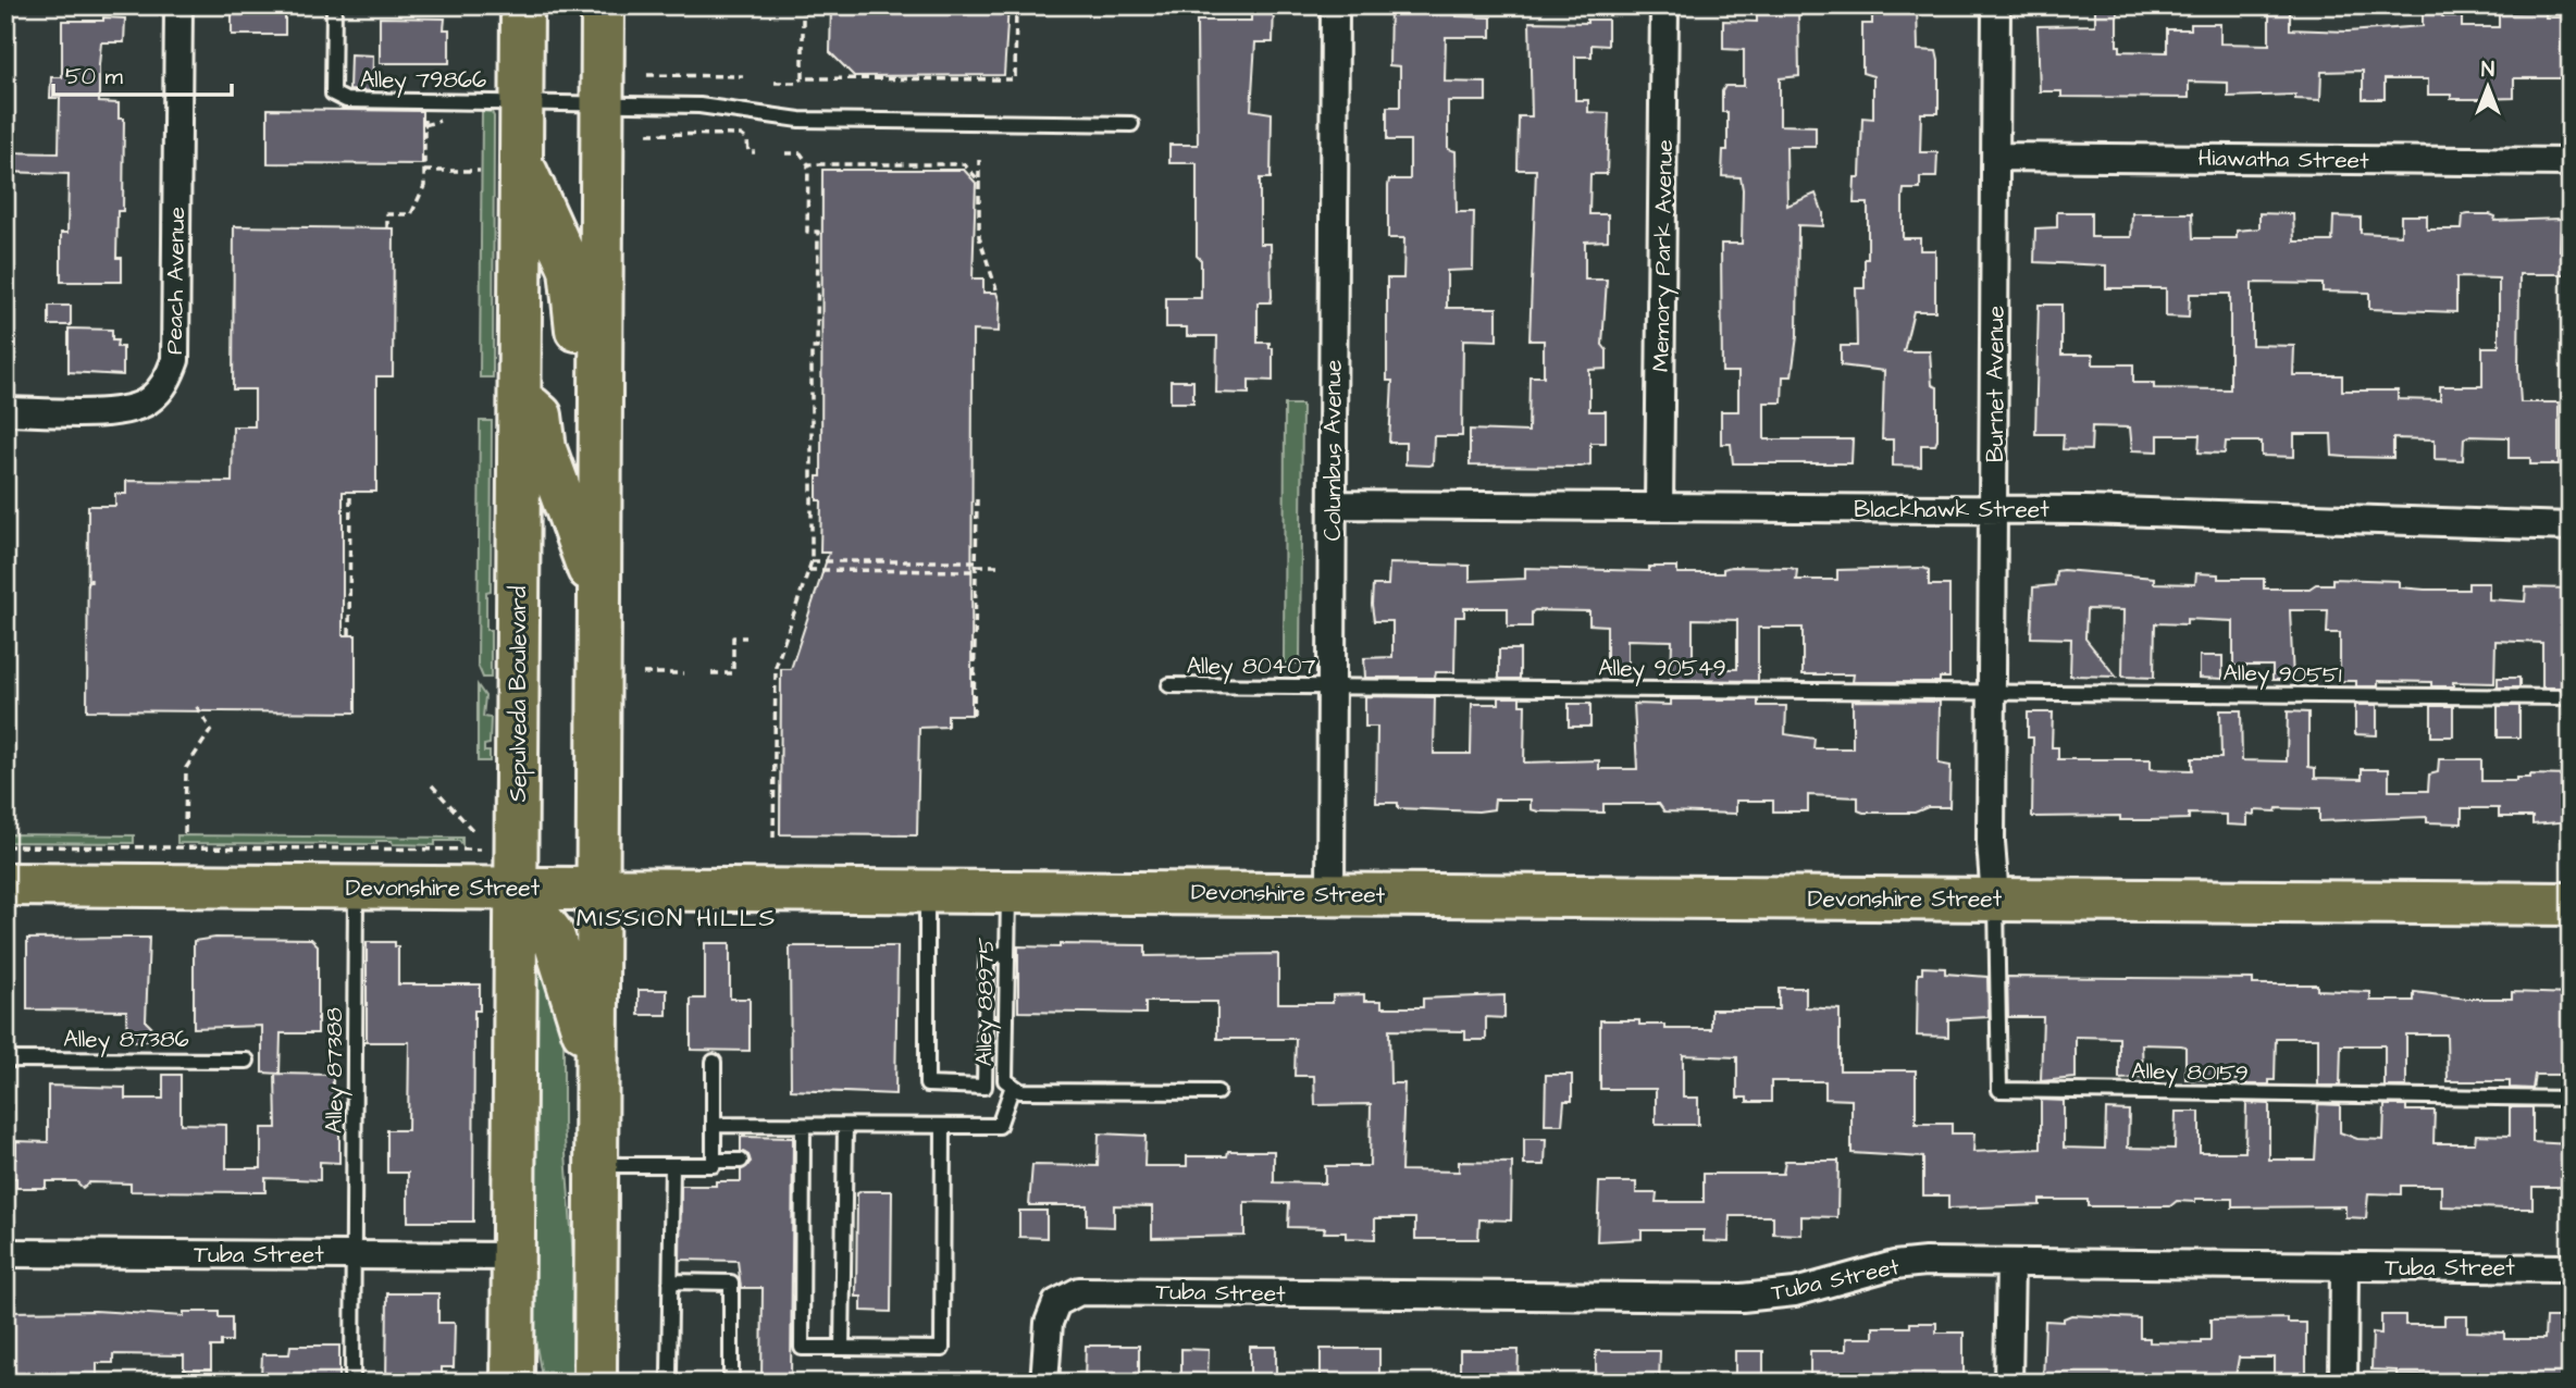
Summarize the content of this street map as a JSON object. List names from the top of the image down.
{
  "streets": {
    "main road": ["Sepulveda Boulevard", "Devonshire Street"],
    "street": [
      "Hiawatha Street",
      "Memory Park Avenue",
      "Peach Avenue",
      "Burnet Avenue",
      "Columbus Avenue",
      "Blackhawk Street",
      "Tuba Street"
    ],
    "lane": [
      "Alley 79866",
      "Alley 80407",
      "Alley 90549",
      "Alley 90551",
      "Alley 88975",
      "Alley 87386",
      "Alley 87388",
      "Alley 80159"
    ]
  },
  "crossings": [
    ["Alley 79866", "Sepulveda Boulevard"],
    ["Hiawatha Street", "Burnet Avenue"],
    ["Memory Park Avenue", "Blackhawk Street"],
    ["Burnet Avenue", "Blackhawk Street"],
    ["Burnet Avenue", "Alley 90549"],
    ["Burnet Avenue", "Alley 90551"],
    ["Burnet Avenue", "Devonshire Street"],
    ["Burnet Avenue", "Alley 80159"],
    ["Columbus Avenue", "Blackhawk Street"],
    ["Columbus Avenue", "Alley 80407"],
    ["Columbus Avenue", "Alley 90549"],
    ["Columbus Avenue", "Devonshire Street"],
    ["Alley 80407", "Alley 90549"],
    ["Alley 90549", "Alley 90551"],
    ["Sepulveda Boulevard", "Devonshire Street"],
    ["Sepulveda Boulevard", "Tuba Street"],
    ["Devonshire Street", "Alley 88975"],
    ["Devonshire Street", "Alley 87388"],
    ["Devonshire Street", "Alley 80159"],
    ["Alley 87388", "Tuba Street"]
  ],
  "districts": ["MISSION HILLS"],
  "scale_bar": "50 m",
  "north": "top"
}
